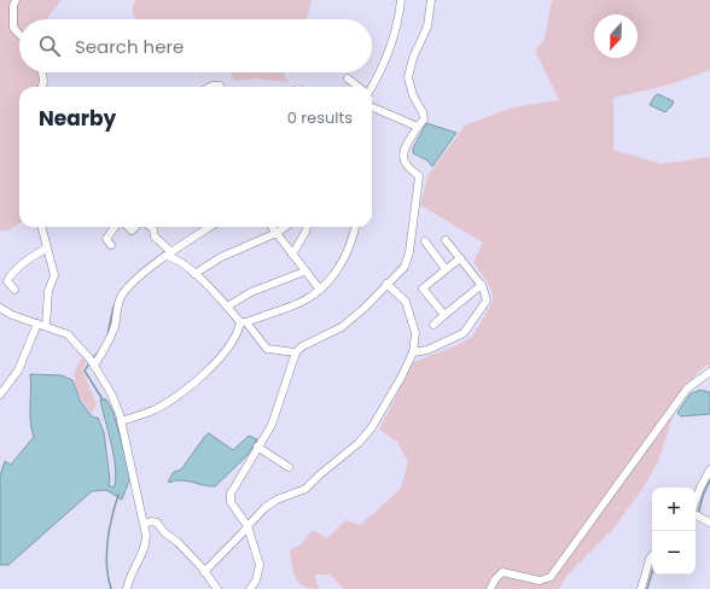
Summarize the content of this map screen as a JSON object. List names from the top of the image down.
{
  "north": "bottom",
  "page": {
    "search": "Search here",
    "heading": ["Nearby", "0 results"],
    "map_buttons": ["+", "−"]
  }
}
